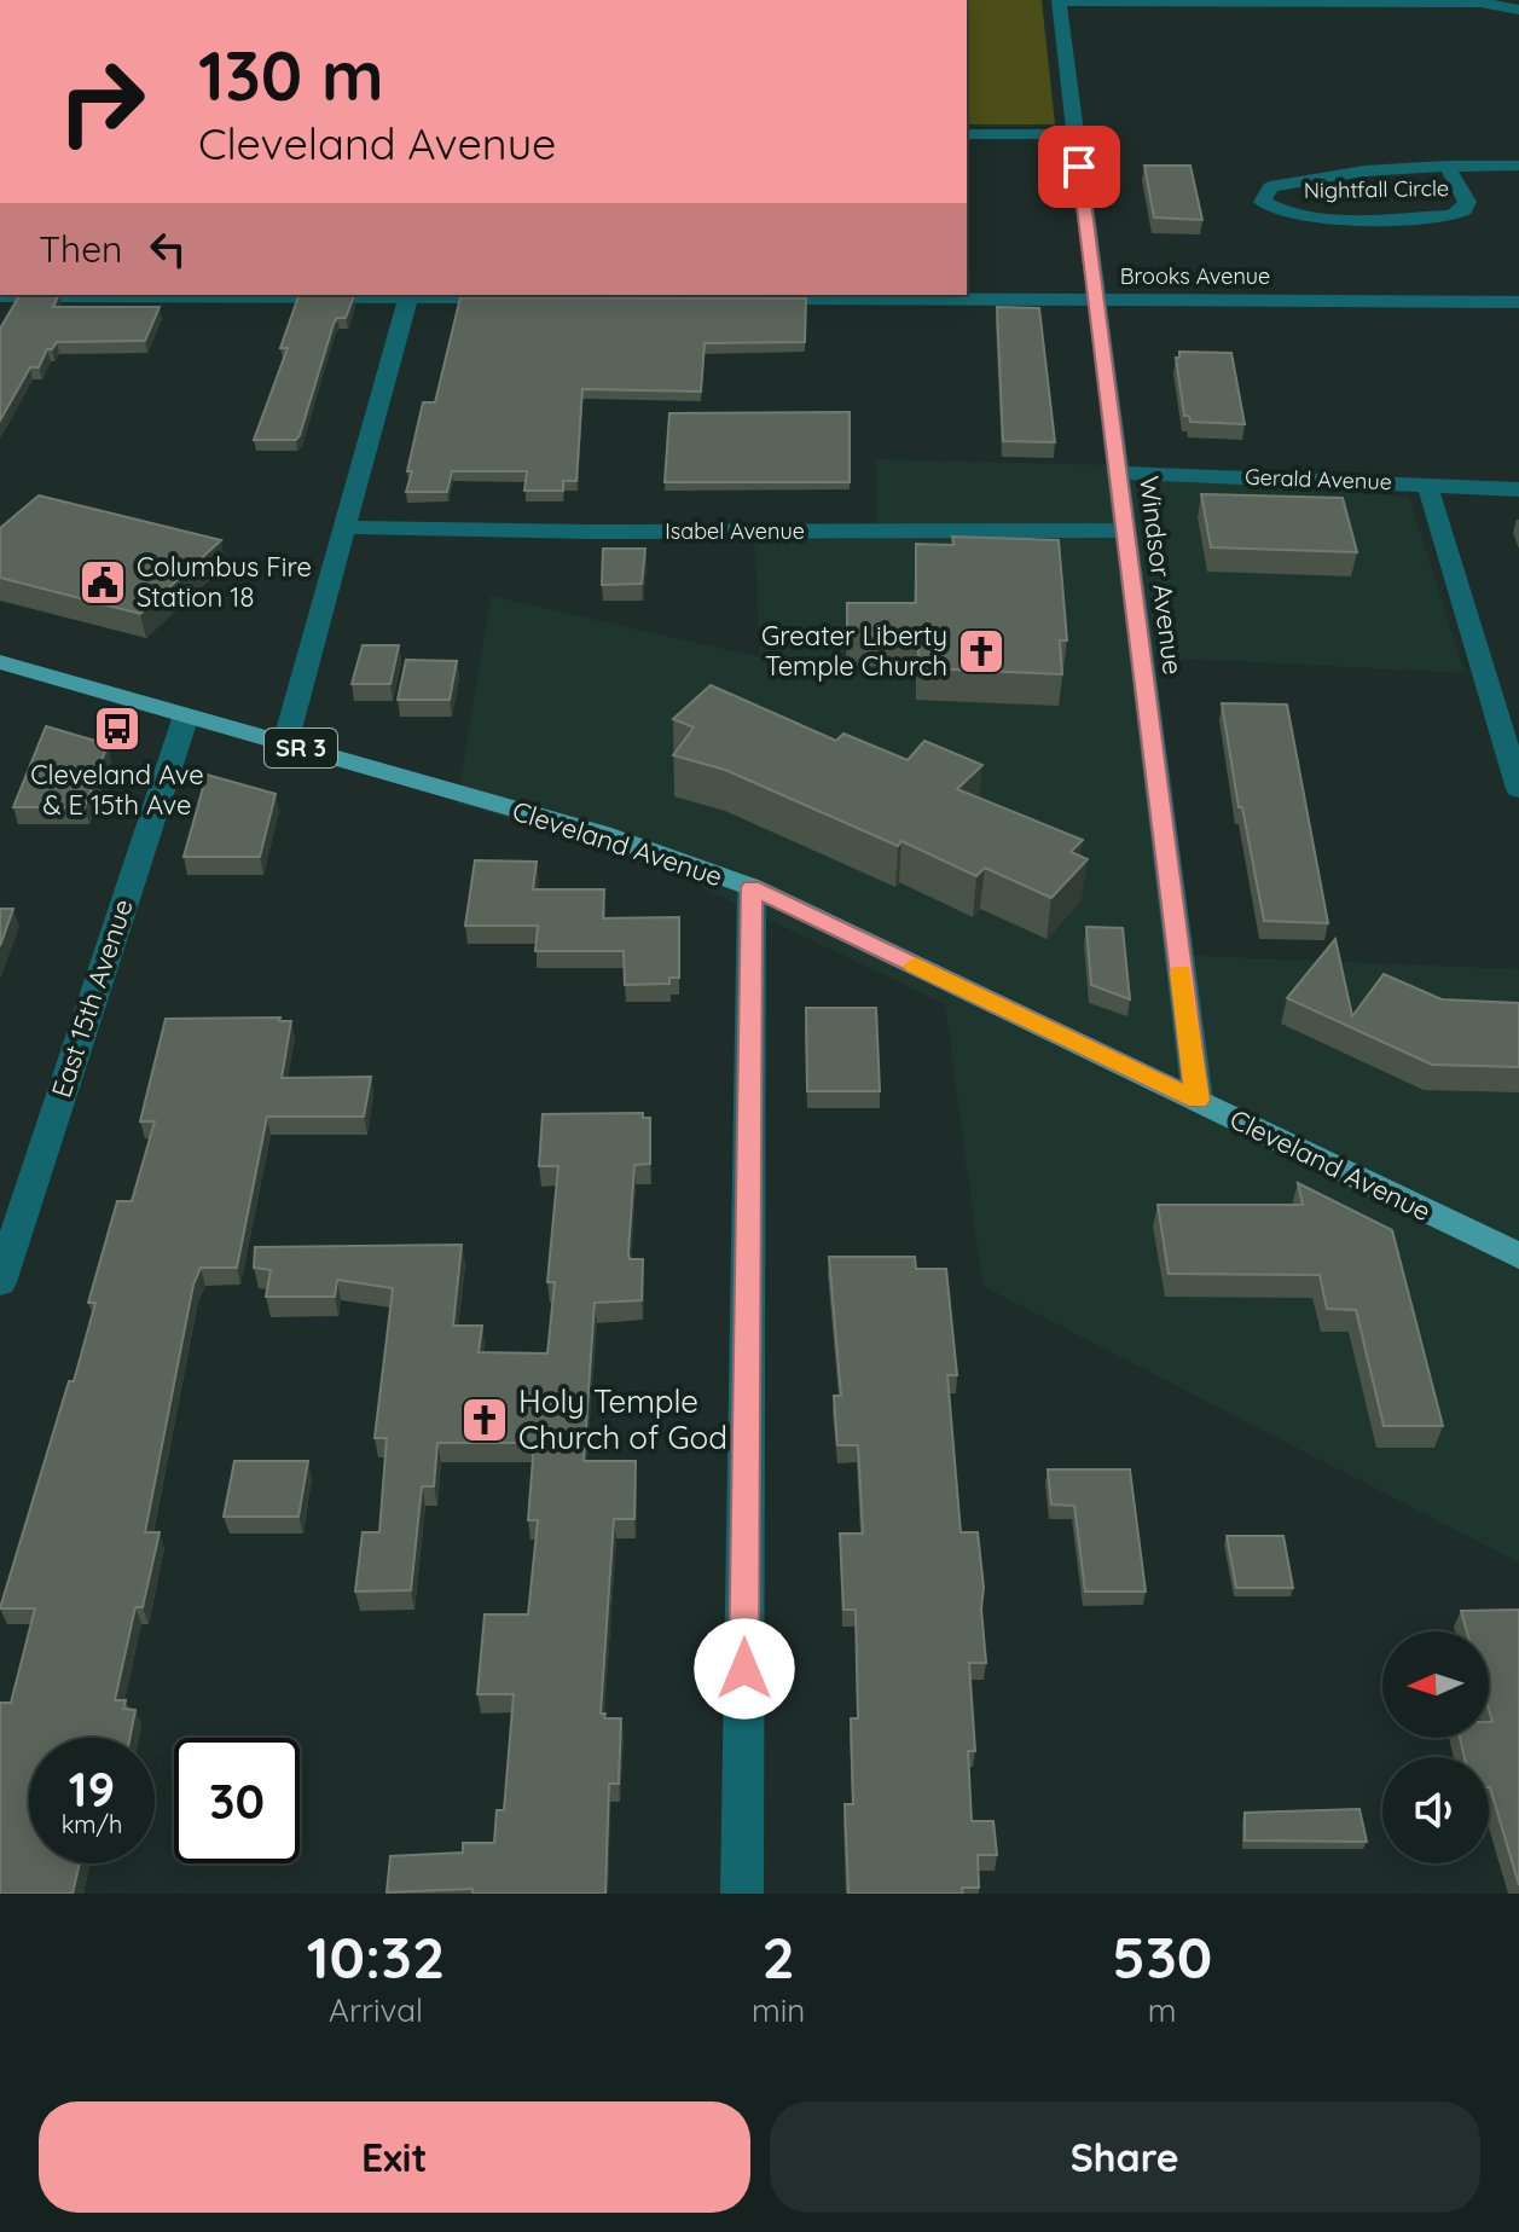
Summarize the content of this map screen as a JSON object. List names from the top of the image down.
{
  "streets": {
    "main road": ["SR 3", "Cleveland Avenue"],
    "street": [
      "Nightfall Circle",
      "Brooks Avenue",
      "Gerald Avenue",
      "Isabel Avenue",
      "Windsor Avenue",
      "East 15th Avenue"
    ]
  },
  "crossings": [
    ["Brooks Avenue", "Windsor Avenue"],
    ["Gerald Avenue", "Windsor Avenue"],
    ["Isabel Avenue", "Windsor Avenue"],
    ["Windsor Avenue", "Cleveland Avenue"],
    ["Cleveland Avenue", "East 15th Avenue"]
  ],
  "places": {
    "public building": ["Columbus Fire Station 18"],
    "church": ["Greater Liberty Temple Church", "Holy Temple Church of God"],
    "bus stop": ["Cleveland Ave & E 15th Ave"]
  },
  "north": "left",
  "page": {
    "turn": ["130 m", "Cleveland Avenue"],
    "then": "Then",
    "speed": "19 km/h",
    "limit": "30",
    "eta": [
      "10:32",
      "Arrival",
      "2",
      "min",
      "530",
      "m"
    ],
    "buttons": ["Exit", "Share"]
  }
}
